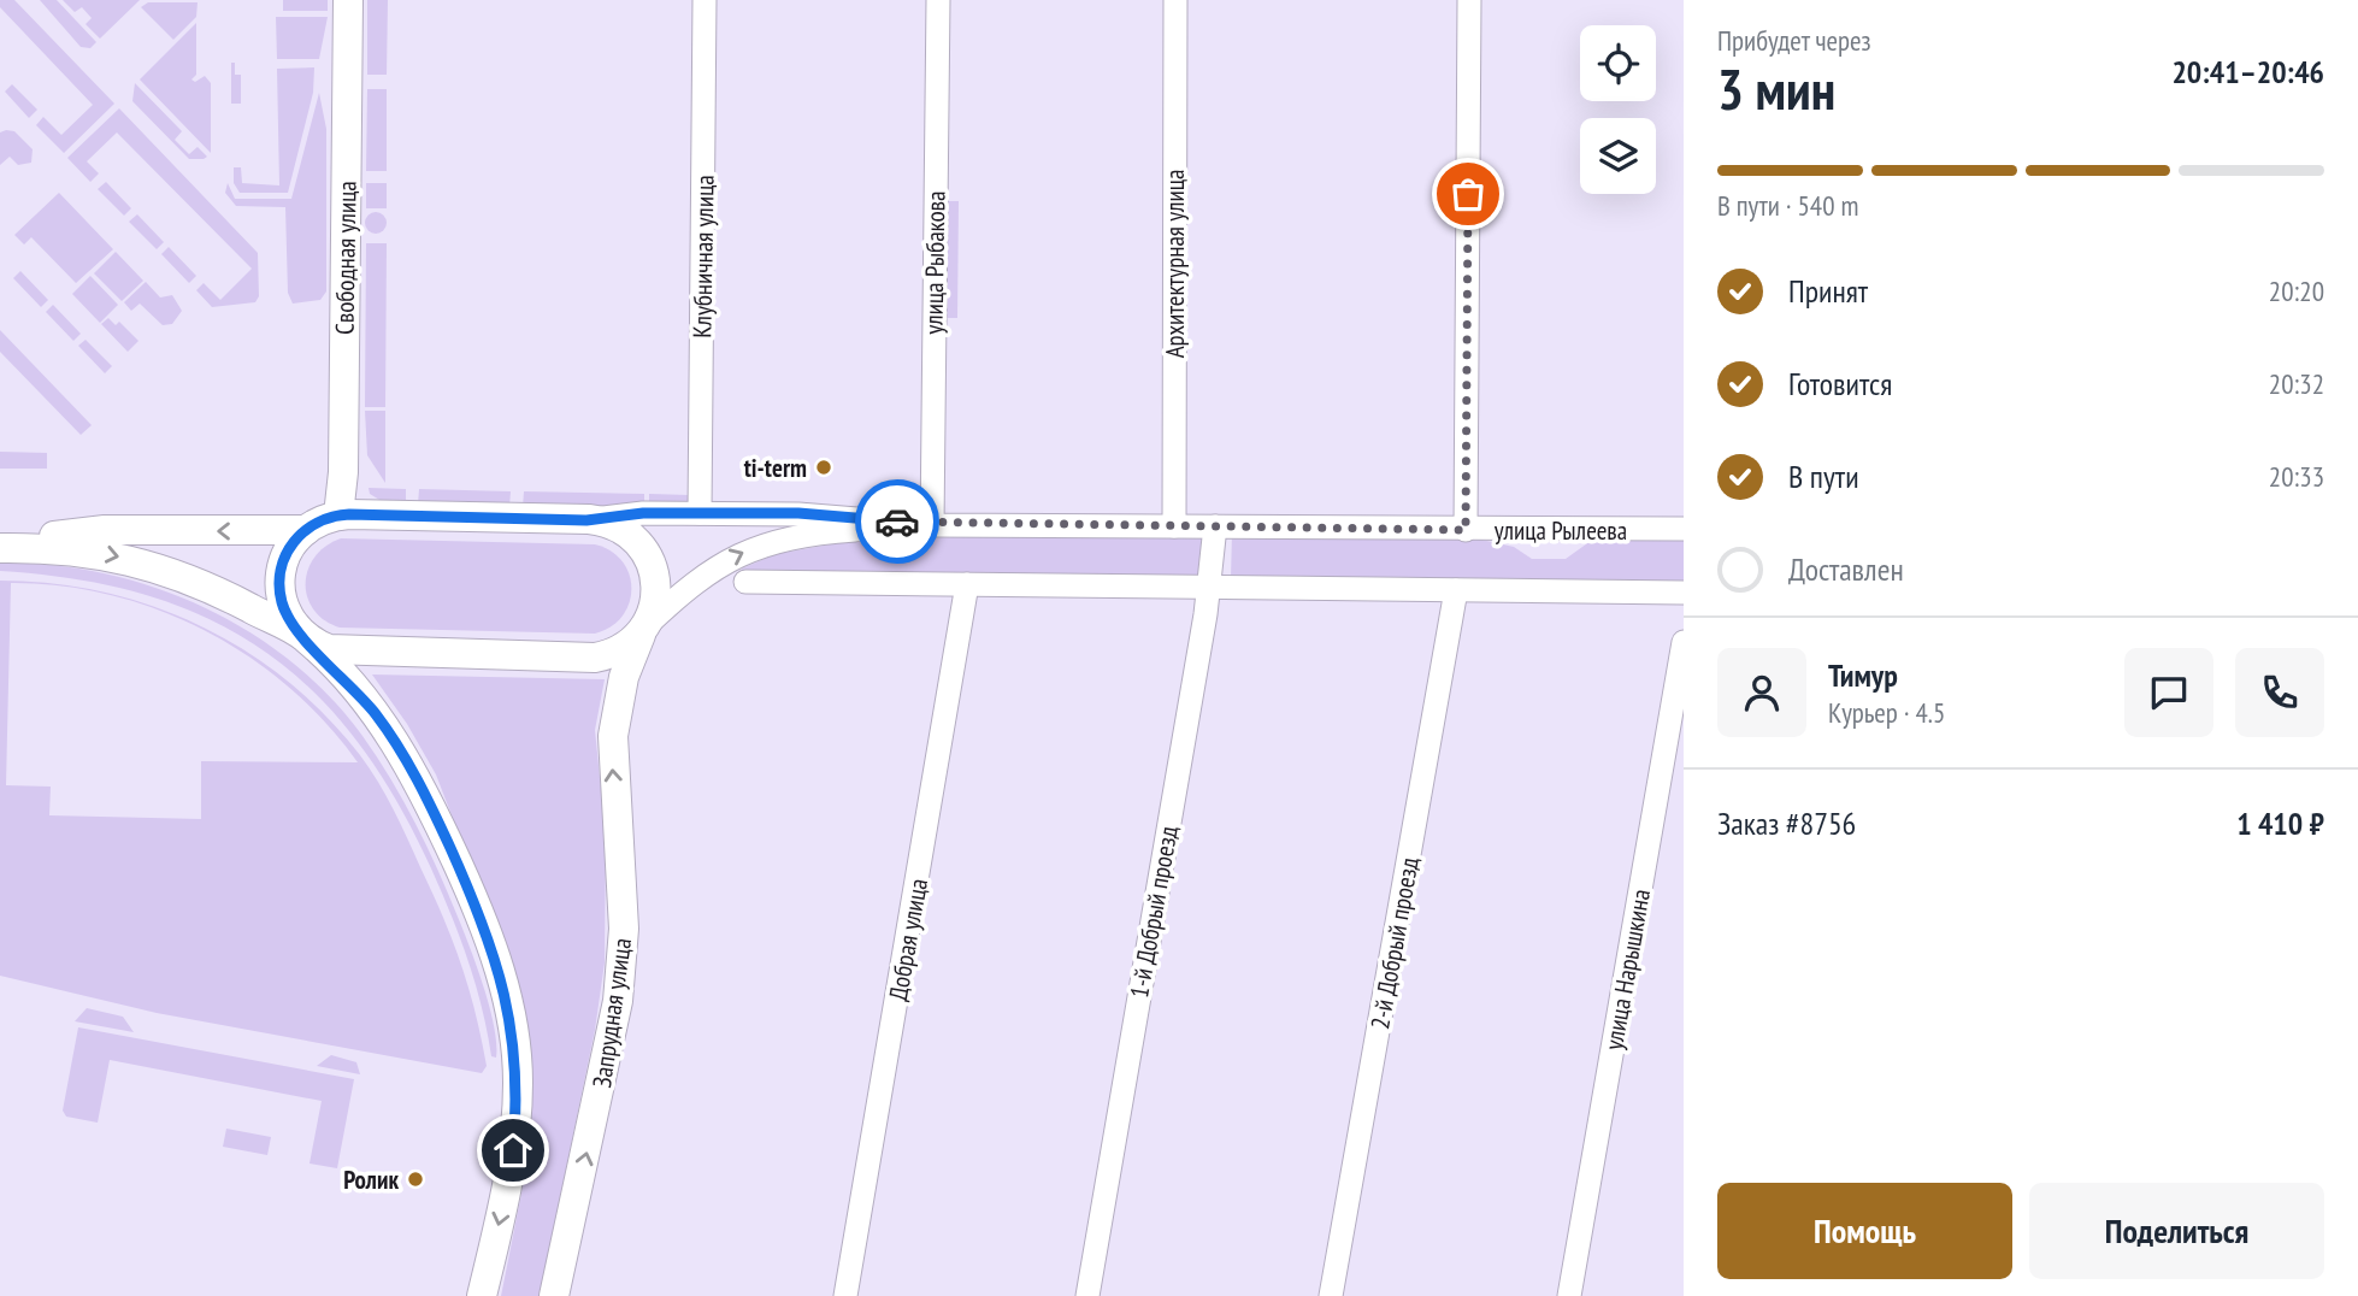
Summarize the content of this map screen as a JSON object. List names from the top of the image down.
{
  "streets": {
    "main road": ["Свободная улица", "Запрудная улица"],
    "street": [
      "Клубничная улица",
      "улица Рыбакова",
      "Архитектурная улица",
      "улица Рылеева",
      "1-й Добрый проезд",
      "Добрая улица",
      "2-й Добрый проезд",
      "улица Нарышкина"
    ]
  },
  "crossings": [
    ["Клубничная улица", "улица Рылеева"],
    ["Свободная улица", "Запрудная улица"],
    ["улица Рыбакова", "улица Рылеева"],
    ["Архитектурная улица", "улица Рылеева"],
    ["улица Рылеева", "1-й Добрый проезд"],
    ["улица Рылеева", "Запрудная улица"]
  ],
  "one_way": ["Запрудная улица"],
  "places": ["ti-term", "Ролик"],
  "page": {
    "heading": ["3 мин", "Прибудет через", "20:41–20:46"],
    "panel": [
      "Тимур",
      "Курьер · 4.5",
      "Заказ #8756",
      "1 410 ₽"
    ],
    "bar": "В пути · 540 m",
    "list": [
      ["Принят", "20:20"],
      ["Готовится", "20:32"],
      ["В пути", "20:33"],
      "Доставлен"
    ],
    "buttons": ["Помощь", "Поделиться"]
  }
}
